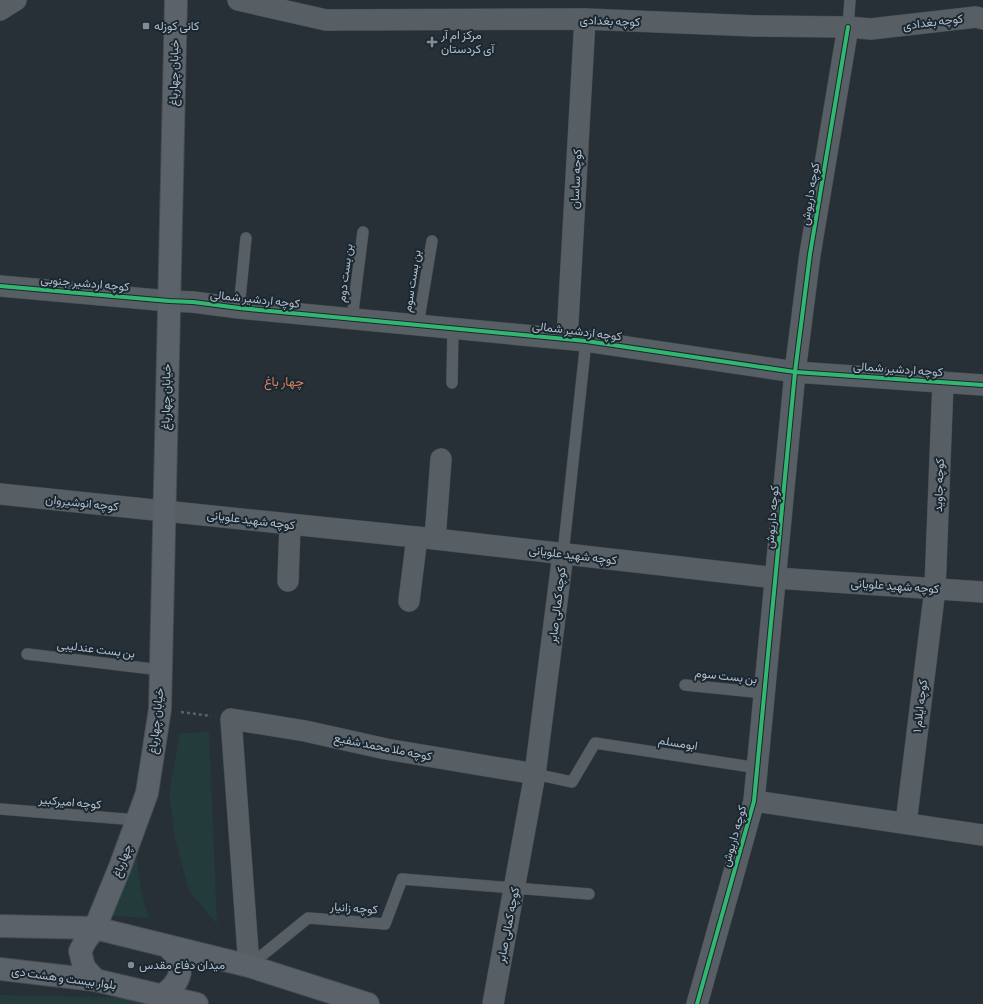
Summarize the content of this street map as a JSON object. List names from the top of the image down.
{
  "streets": {
    "main road": ["خیابان چهارباغ", "چهارباغ", "بلوار بیست و هشت دی"],
    "street": [
      "کوچه بغدادی",
      "کوچه ساسان",
      "کوچه داریوش",
      "کوچه اردشیر جنوبی",
      "کوچه اردشیر شمالی",
      "کوچه جاوید",
      "کوچه انوشیروان",
      "کوچه شهید علویانی",
      "کوچه کمالی صابر",
      "کوچه ایلام ۱",
      "کوچه ملا محمد شفیع"
    ],
    "lane": [
      "بن بست دوم",
      "بن بست سوم",
      "بن بست عندلیبی",
      "ابومسلم",
      "کوچه امیرکبیر",
      "کوچه زانیار"
    ]
  },
  "crossings": [
    ["کوچه بغدادی", "کوچه ساسان"],
    ["کوچه بغدادی", "کوچه داریوش"],
    ["خیابان چهارباغ", "کوچه اردشیر جنوبی"],
    ["خیابان چهارباغ", "کوچه اردشیر شمالی"],
    ["خیابان چهارباغ", "کوچه انوشیروان"],
    ["خیابان چهارباغ", "کوچه شهید علویانی"],
    ["خیابان چهارباغ", "بن بست عندلیبی"],
    ["خیابان چهارباغ", "چهارباغ"],
    ["کوچه ساسان", "کوچه اردشیر شمالی"],
    ["کوچه ساسان", "کوچه کمالی صابر"],
    ["کوچه داریوش", "بن بست سوم"],
    ["کوچه داریوش", "کوچه اردشیر شمالی"],
    ["کوچه داریوش", "کوچه شهید علویانی"],
    ["کوچه داریوش", "کوچه ایلام ۱"],
    ["کوچه داریوش", "ابومسلم"],
    ["بن بست دوم", "کوچه اردشیر شمالی"],
    ["بن بست سوم", "کوچه اردشیر شمالی"],
    ["کوچه اردشیر جنوبی", "کوچه اردشیر شمالی"],
    ["کوچه اردشیر شمالی", "کوچه جاوید"],
    ["کوچه اردشیر شمالی", "کوچه کمالی صابر"],
    ["کوچه جاوید", "کوچه شهید علویانی"],
    ["کوچه جاوید", "کوچه ایلام ۱"],
    ["کوچه انوشیروان", "کوچه شهید علویانی"],
    ["کوچه شهید علویانی", "کوچه کمالی صابر"],
    ["کوچه شهید علویانی", "کوچه ایلام ۱"],
    ["کوچه کمالی صابر", "ابومسلم"],
    ["کوچه کمالی صابر", "کوچه ملا محمد شفیع"],
    ["کوچه کمالی صابر", "کوچه زانیار"],
    ["ابومسلم", "کوچه ملا محمد شفیع"],
    ["کوچه امیرکبیر", "چهارباغ"],
    ["چهارباغ", "بلوار بیست و هشت دی"]
  ],
  "districts": ["چهار باغ"],
  "places": {
    "transit": ["کانی کوزله"],
    "health": ["مرکز ام آر آی کردستان"],
    "other": ["میدان دفاع مقدس"]
  }
}
